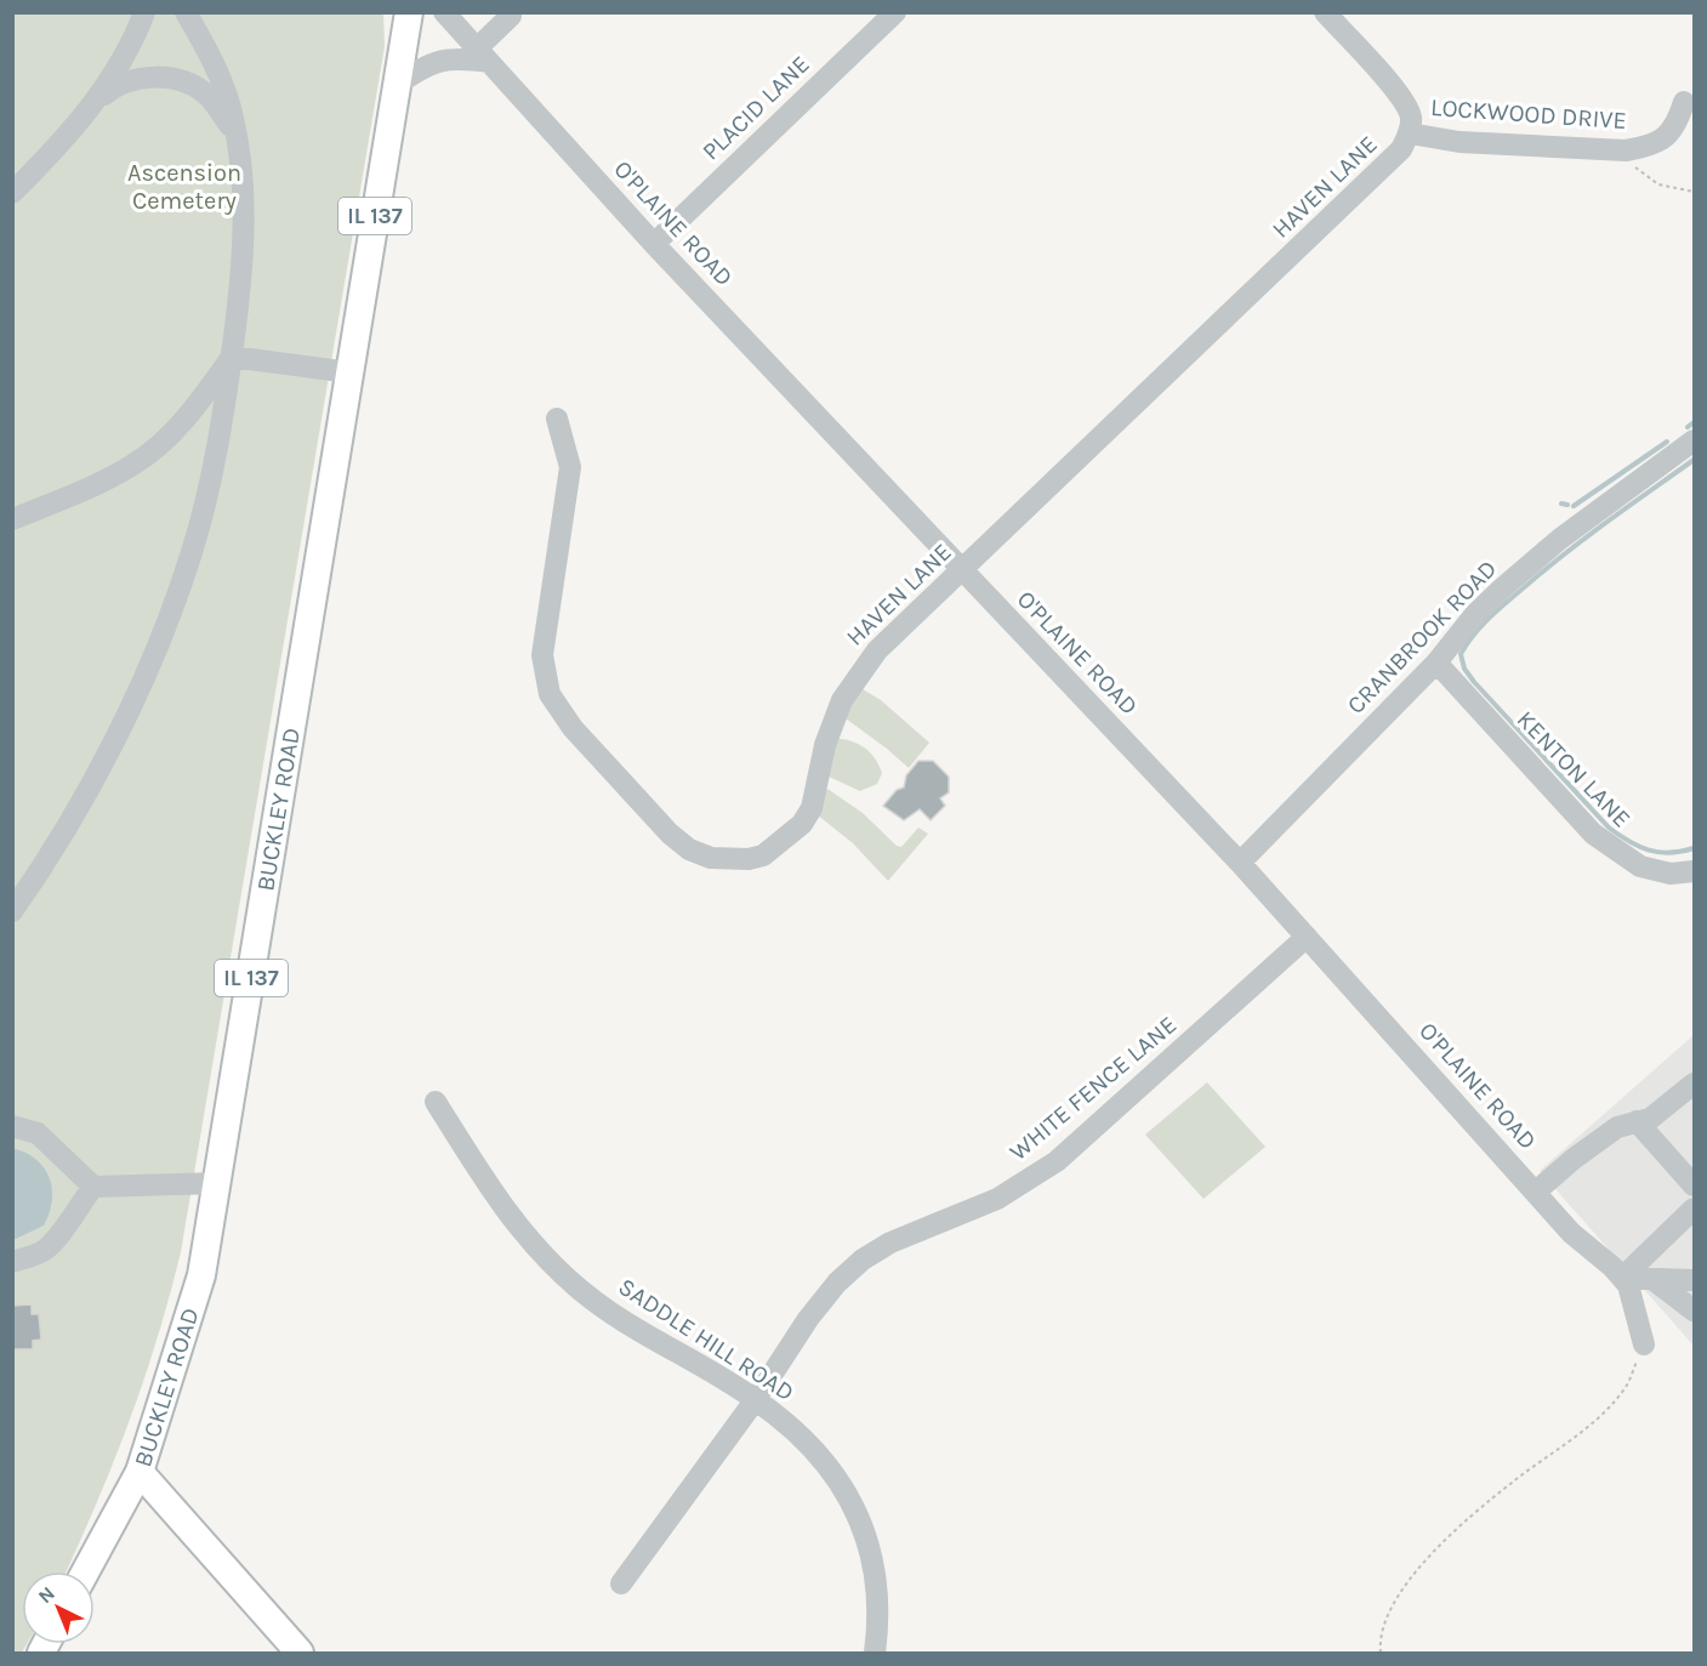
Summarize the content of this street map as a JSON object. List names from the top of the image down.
{
  "streets": {
    "main road": ["IL 137", "BUCKLEY ROAD"],
    "street": [
      "PLACID LANE",
      "LOCKWOOD DRIVE",
      "HAVEN LANE",
      "O'PLAINE ROAD",
      "CRANBROOK ROAD",
      "KENTON LANE",
      "WHITE FENCE LANE",
      "SADDLE HILL ROAD"
    ]
  },
  "crossings": [
    ["PLACID LANE", "O'PLAINE ROAD"],
    ["LOCKWOOD DRIVE", "HAVEN LANE"],
    ["HAVEN LANE", "O'PLAINE ROAD"],
    ["O'PLAINE ROAD", "CRANBROOK ROAD"],
    ["O'PLAINE ROAD", "WHITE FENCE LANE"],
    ["CRANBROOK ROAD", "KENTON LANE"],
    ["WHITE FENCE LANE", "SADDLE HILL ROAD"]
  ],
  "parks": ["Ascension Cemetery"],
  "north": "top left"
}
